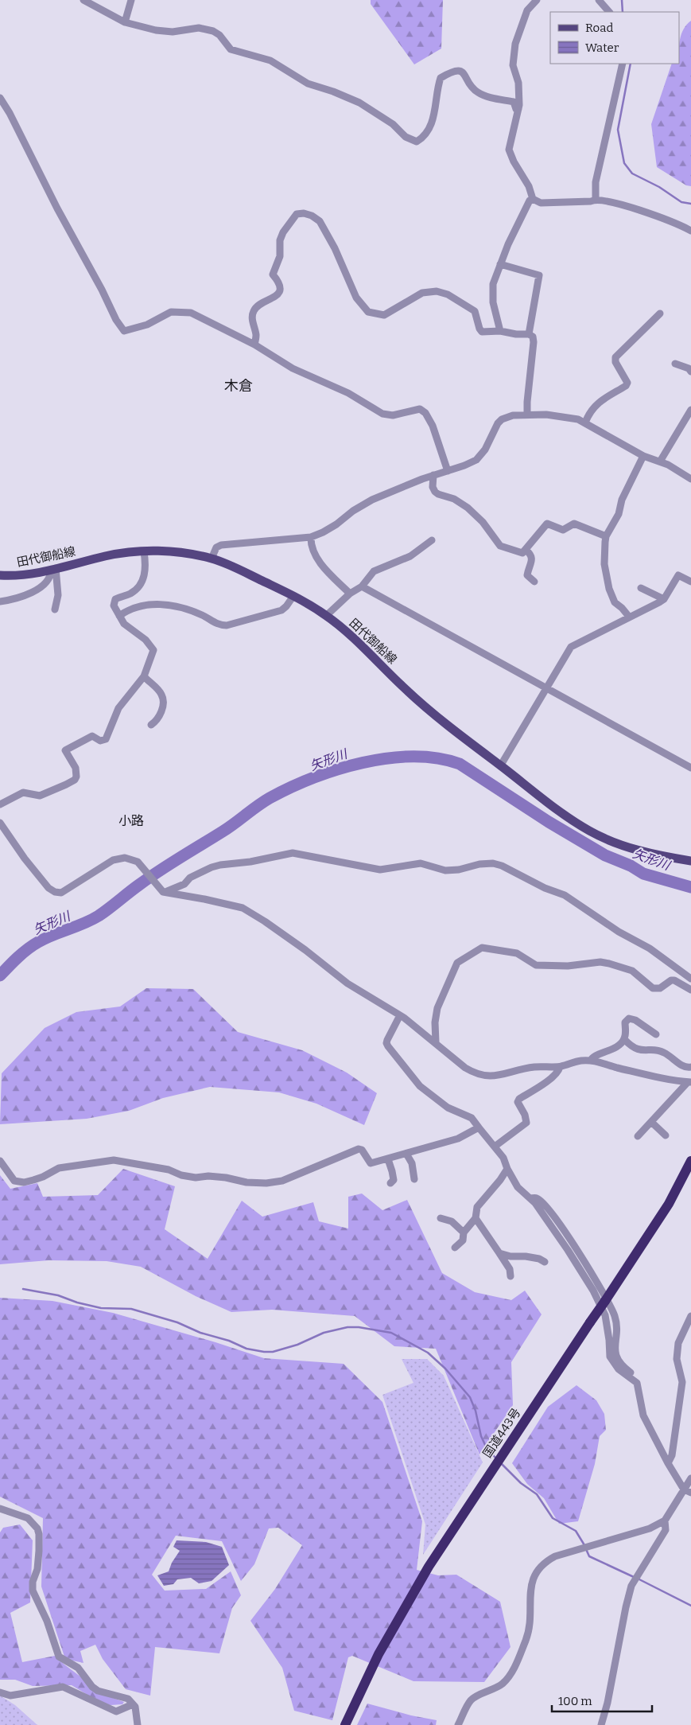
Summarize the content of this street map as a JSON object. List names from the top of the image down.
{
  "streets": {
    "highway": ["国道443号"],
    "main road": ["田代御船線"]
  },
  "districts": ["木倉", "小路"],
  "water": ["矢形川"],
  "legend": ["Road", "Water"],
  "scale_bar": "100 m"
}
